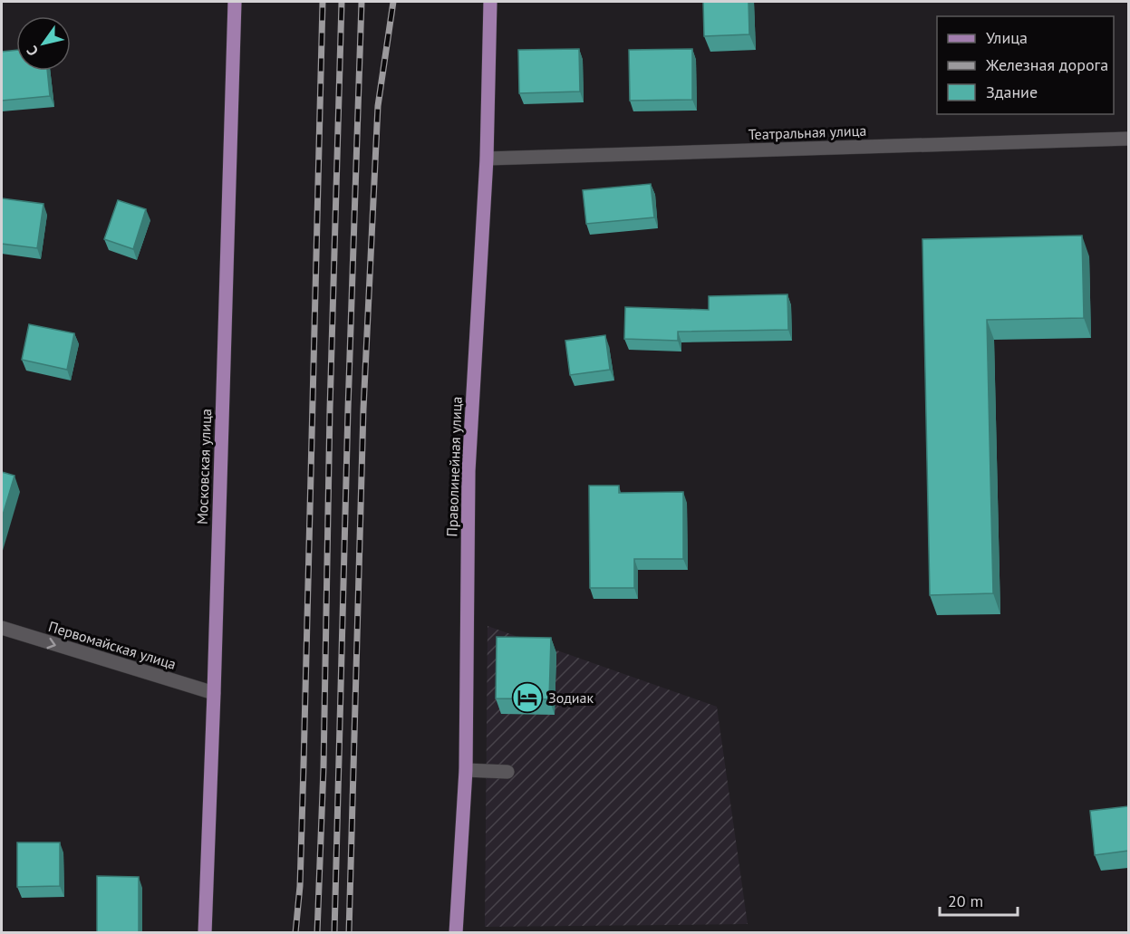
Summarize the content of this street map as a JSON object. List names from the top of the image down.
{
  "streets": {
    "main road": ["Московская улица", "Праволинейная улица"],
    "street": ["Театральная улица", "Первомайская улица"]
  },
  "crossings": [
    ["Театральная улица", "Праволинейная улица"],
    ["Московская улица", "Первомайская улица"]
  ],
  "one_way": ["Первомайская улица"],
  "places": {
    "hotel": ["Зодиак"]
  },
  "legend": ["Улица", "Железная дорога", "Здание"],
  "scale_bar": "20 m",
  "north": "bottom left"
}
